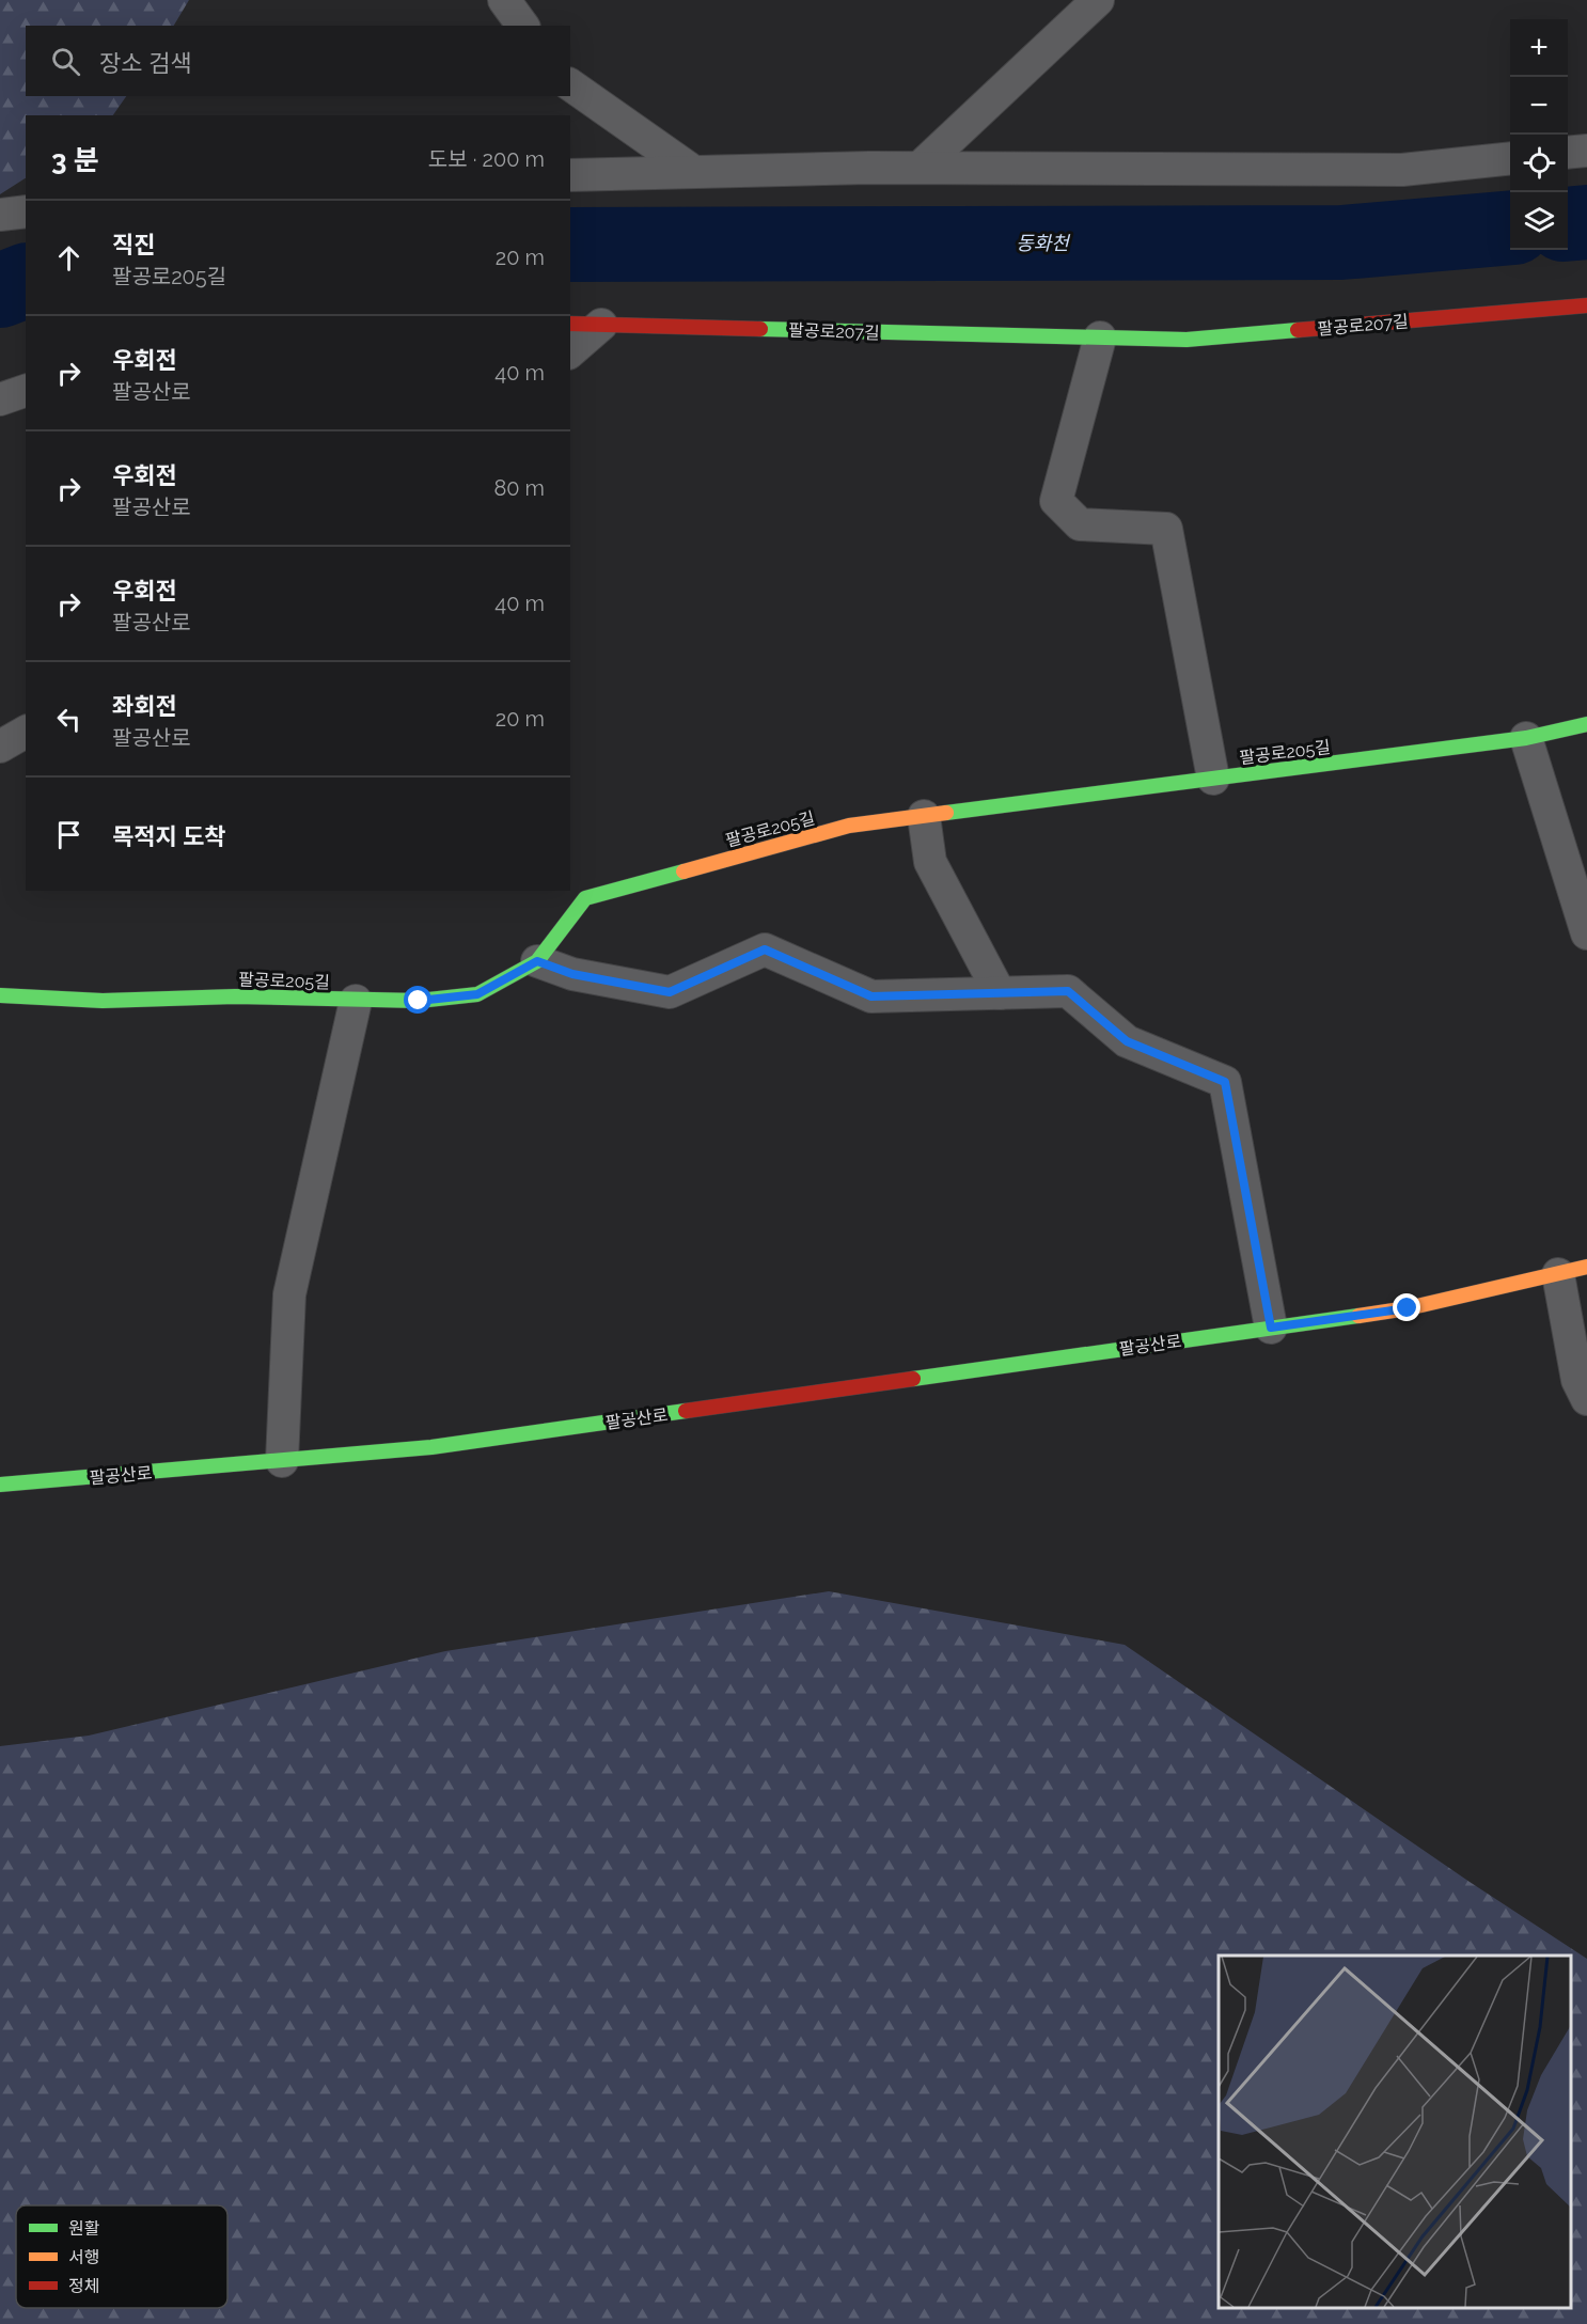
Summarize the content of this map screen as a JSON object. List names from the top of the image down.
{
  "streets": {
    "street": ["팔공로207길", "팔공로205길", "팔공산로"]
  },
  "water": ["동화천"],
  "legend": ["원활", "서행", "정체"],
  "page": {
    "map_buttons": ["+", "−"],
    "search": "장소 검색",
    "heading": ["3 분", "도보 · 200 m"],
    "list": [
      ["직진", "팔공로205길", "20 m"],
      ["우회전", "팔공산로", "40 m"],
      ["우회전", "팔공산로", "80 m"],
      ["우회전", "팔공산로", "40 m"],
      ["좌회전", "팔공산로", "20 m"],
      "목적지 도착"
    ]
  }
}
